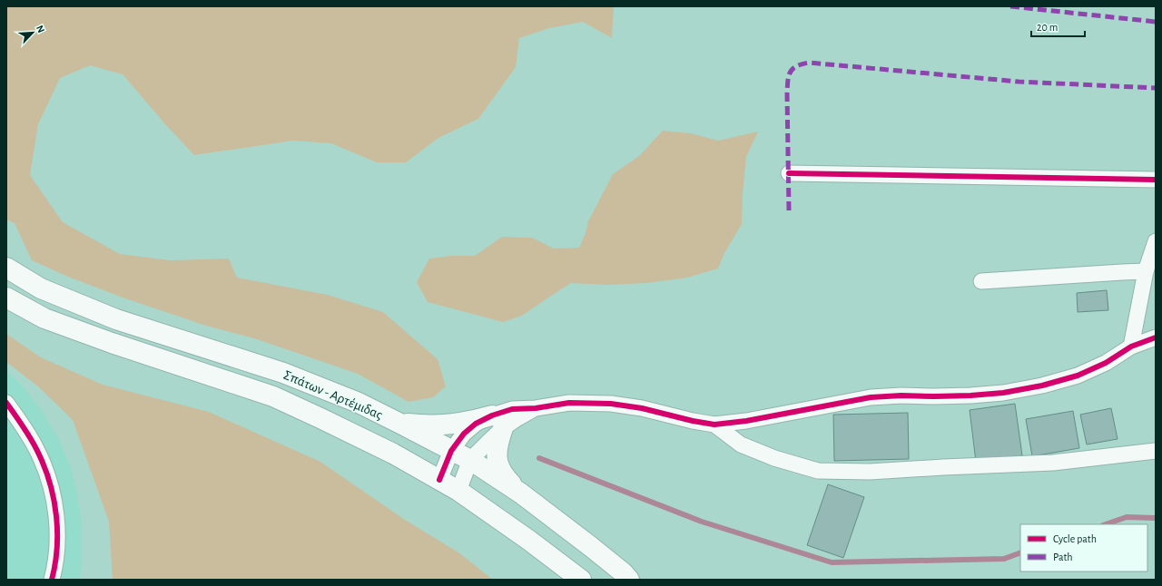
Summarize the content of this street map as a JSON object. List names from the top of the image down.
{
  "streets": {
    "main road": ["Σπάτων - Αρτέμιδας"]
  },
  "legend": ["Cycle path", "Path"],
  "scale_bar": "20 m",
  "north": "top right"
}
